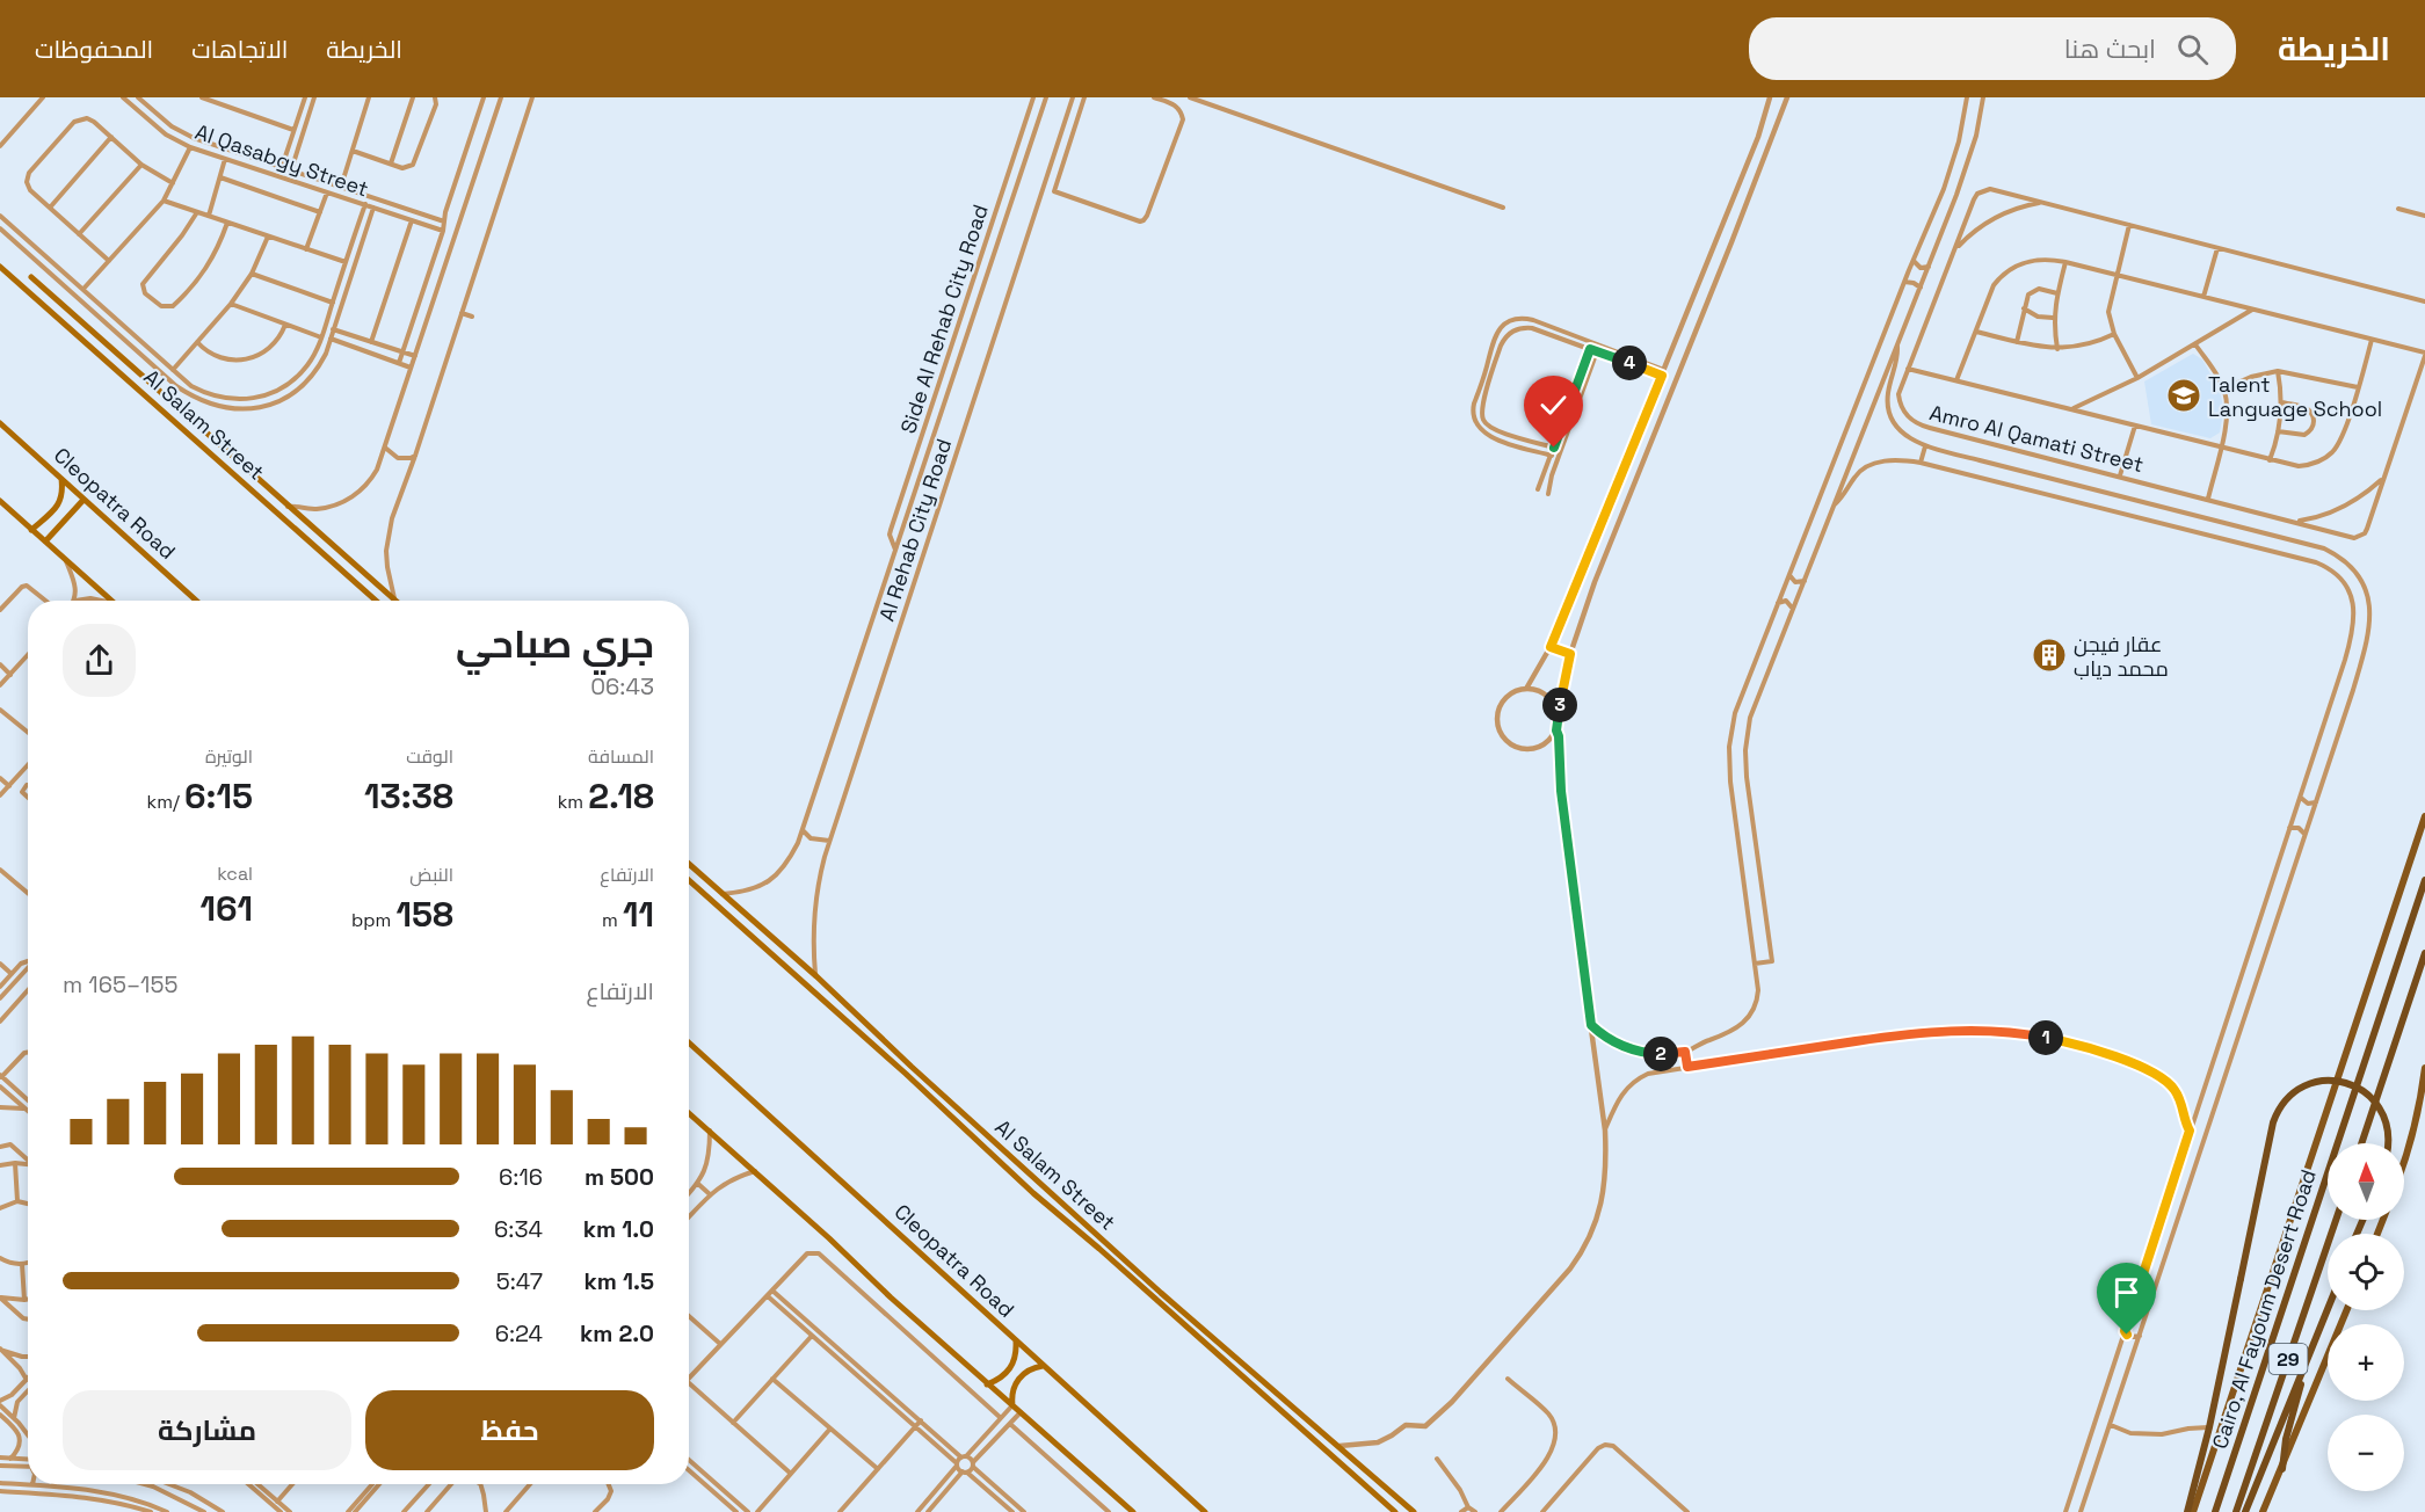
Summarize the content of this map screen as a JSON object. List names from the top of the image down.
{
  "streets": {
    "highway": ["Cairo, Al Fayoum Desert Road", "29"],
    "main road": ["Al Salam Street", "Cleopatra Road"],
    "street": [
      "Al Qasabgy Street",
      "Side Al Rehab City Road",
      "Amro Al Qamati Street",
      "Al Rehab City Road"
    ]
  },
  "crossings": [
    ["Side Al Rehab City Road", "Al Rehab City Road"],
    ["Al Salam Street", "Al Rehab City Road"]
  ],
  "places": {
    "school or university": ["Talent Language School"],
    "building": ["عقار فيجن محمد دياب"]
  },
  "north": "top",
  "page": {
    "header": "الخريطة",
    "search": "ابحث هنا",
    "nav": ["الخريطة", "الاتجاهات", "المحفوظات"],
    "pins": [
      "4",
      "3",
      "1",
      "2"
    ],
    "heading": ["جري صباحي", "06:43"],
    "stats": [
      ["المسافة", "2.18 km"],
      ["الوقت", "13:38"],
      ["الوتيرة", "6:15 /km"],
      ["الارتفاع", "11 m"],
      ["النبض", "158 bpm"],
      ["kcal", "161"]
    ],
    "chart": ["الارتفاع", "155–165 m"],
    "map_buttons": ["+", "−"],
    "list": [
      {
        "name": "500 m",
        "note": "6:16"
      },
      {
        "name": "1.0 km",
        "note": "6:34"
      },
      {
        "name": "1.5 km",
        "note": "5:47"
      },
      {
        "name": "2.0 km",
        "note": "6:24"
      }
    ],
    "buttons": ["حفظ", "مشاركة"]
  }
}
